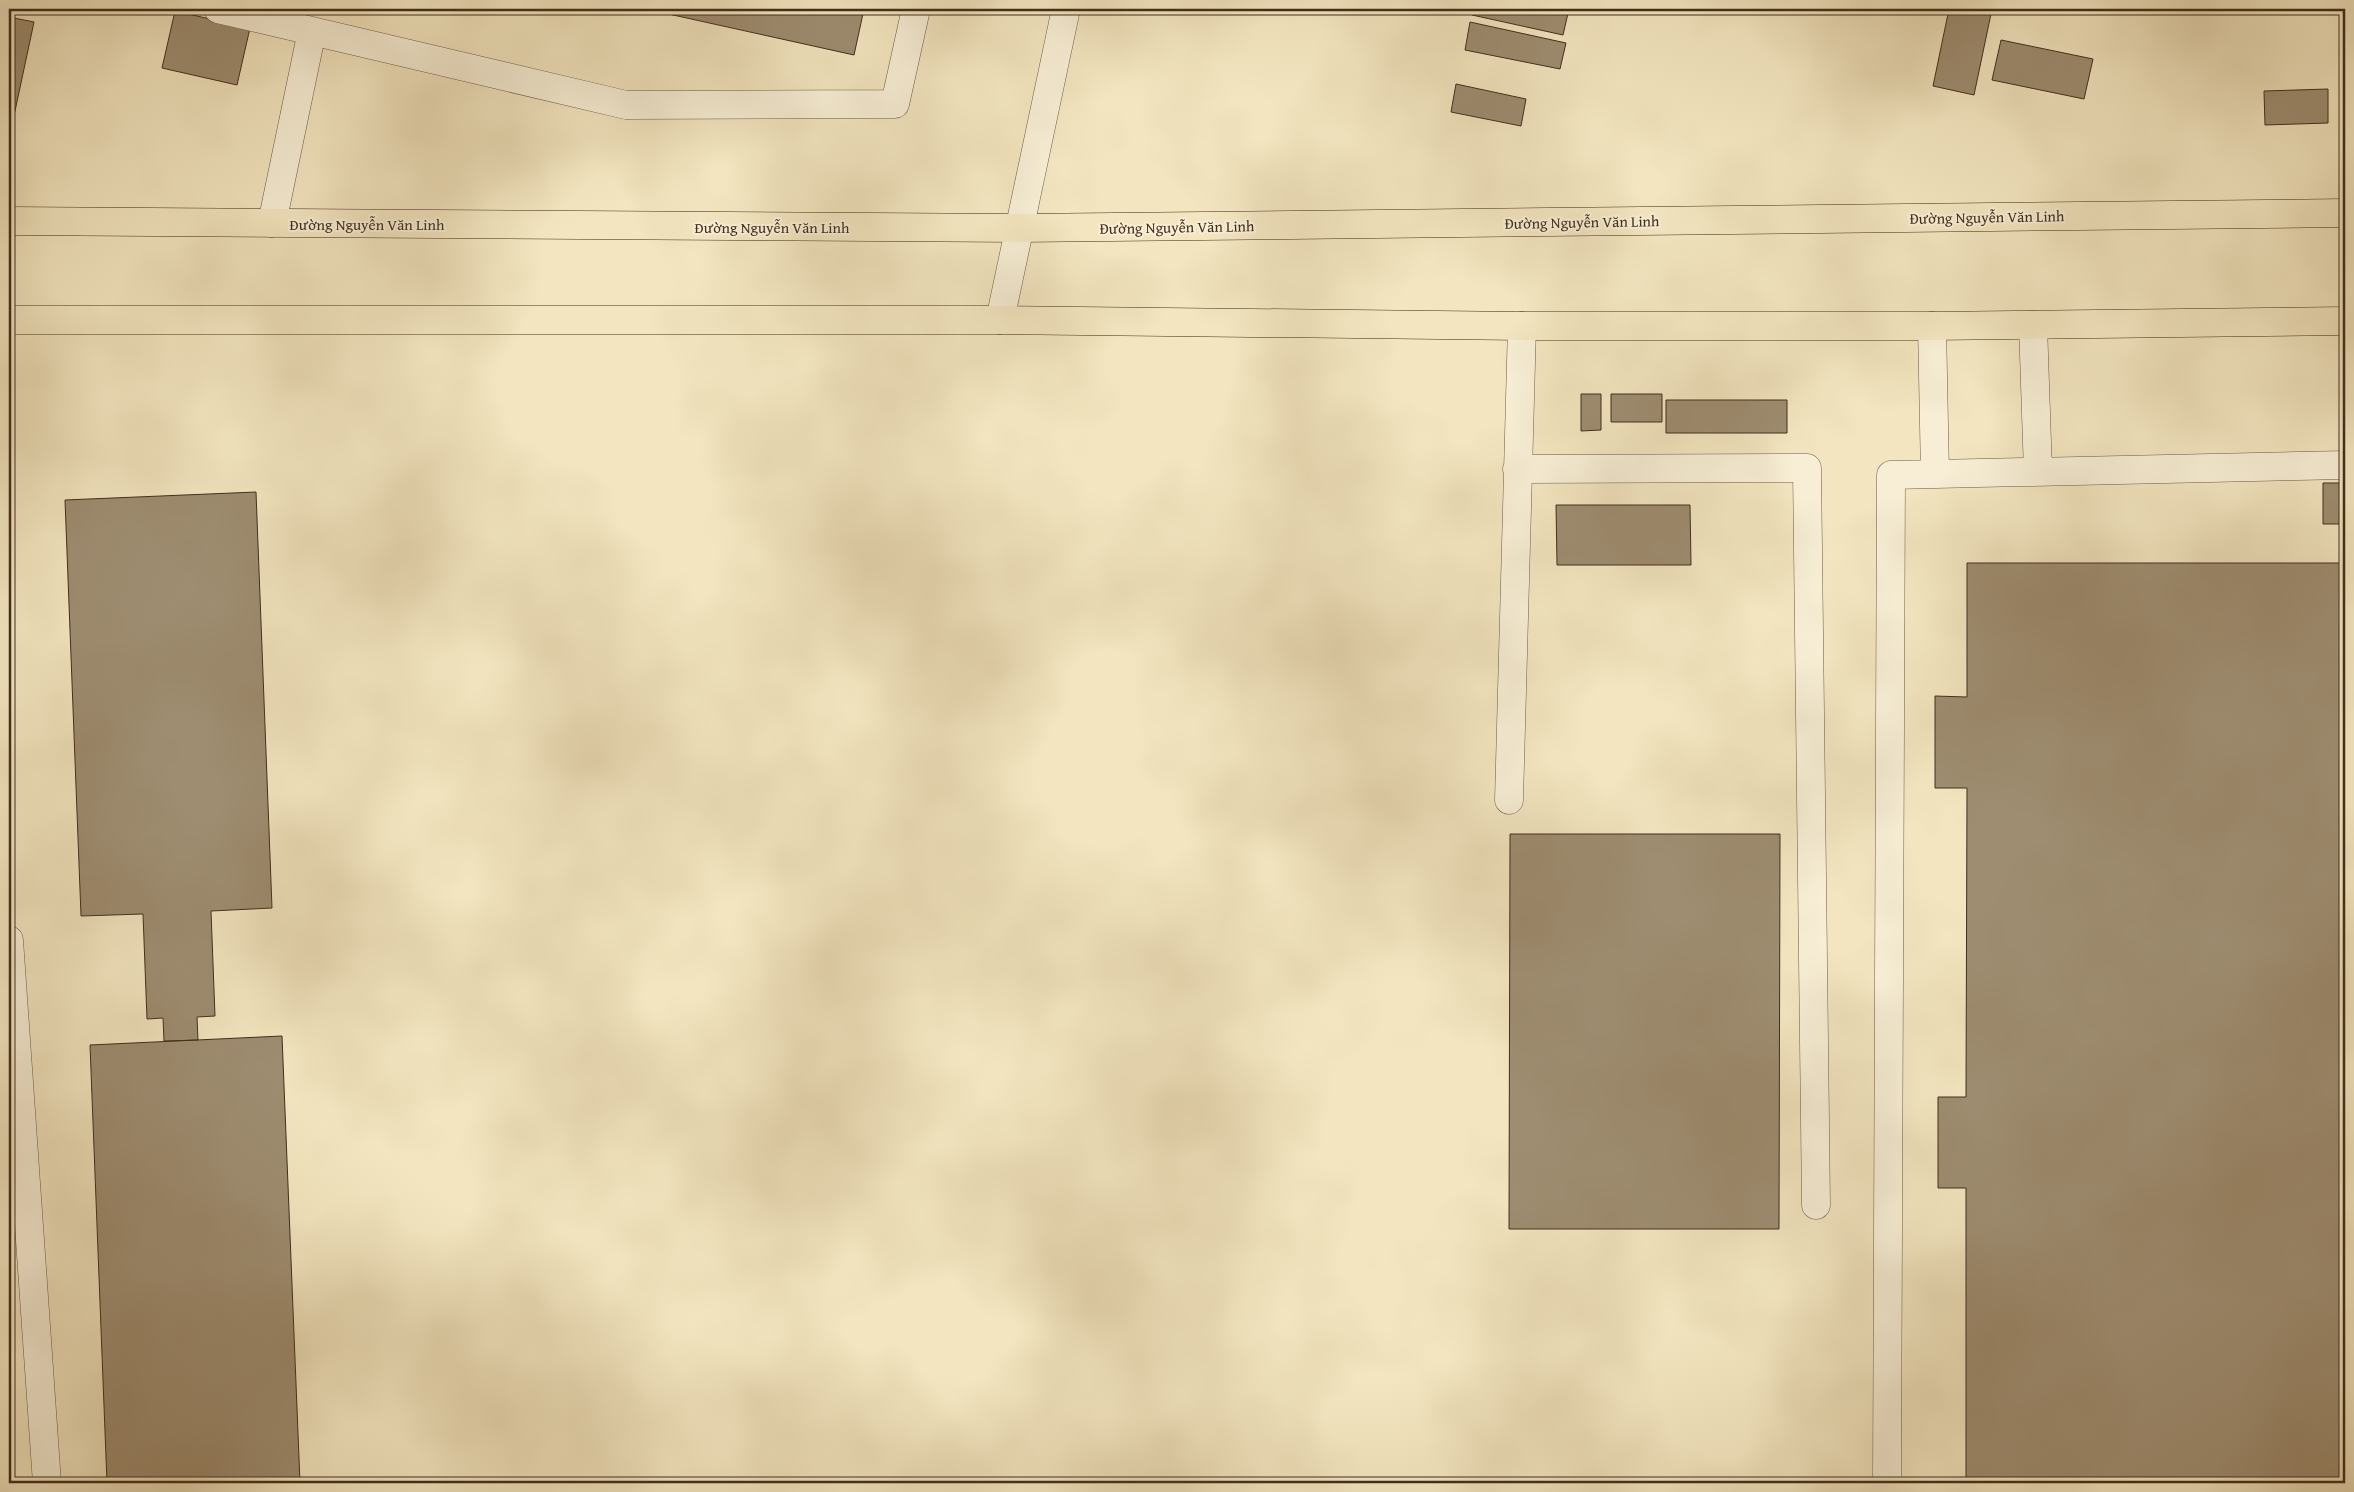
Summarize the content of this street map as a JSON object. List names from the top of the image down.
{
  "streets": {
    "main road": ["Đường Nguyễn Văn Linh"]
  }
}
